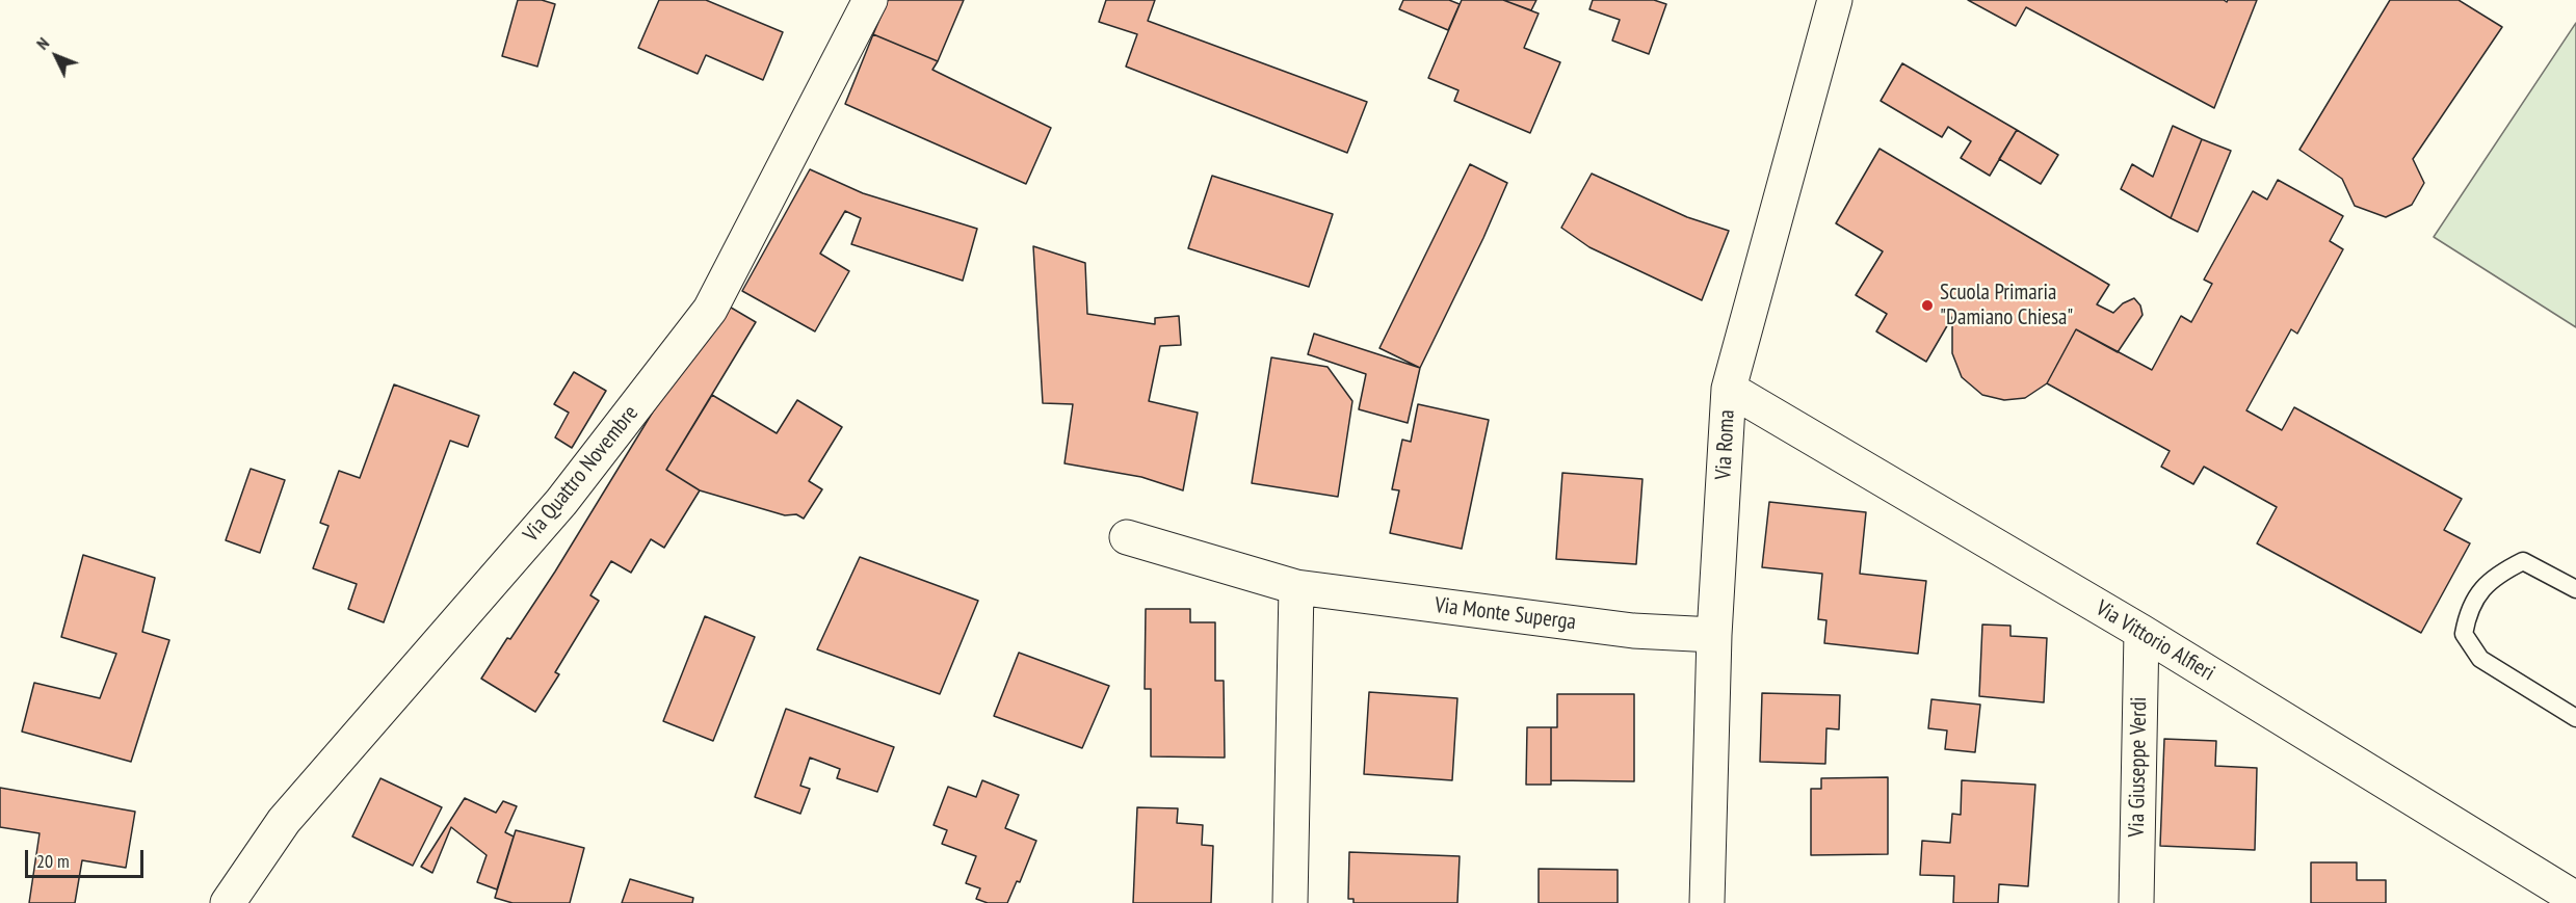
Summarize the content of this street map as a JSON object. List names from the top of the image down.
{
  "streets": {
    "street": [
      "Via Roma",
      "Via Quattro Novembre",
      "Via Monte Superga",
      "Via Vittorio Alfieri",
      "Via Giuseppe Verdi"
    ]
  },
  "crossings": [
    ["Via Roma", "Via Monte Superga"],
    ["Via Roma", "Via Vittorio Alfieri"],
    ["Via Vittorio Alfieri", "Via Giuseppe Verdi"]
  ],
  "places": ["Scuola Primaria \"Damiano Chiesa\""],
  "scale_bar": "20 m",
  "north": "top left"
}
